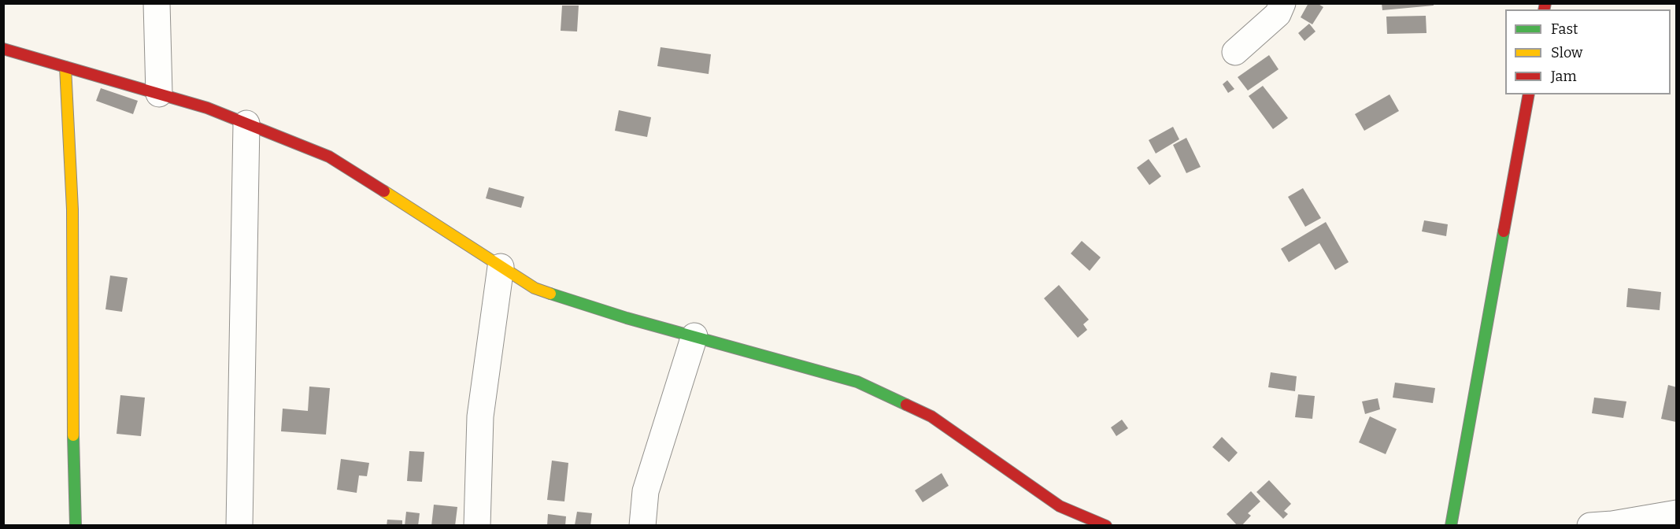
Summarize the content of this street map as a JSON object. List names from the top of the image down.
{
  "legend": ["Fast", "Slow", "Jam"]
}
